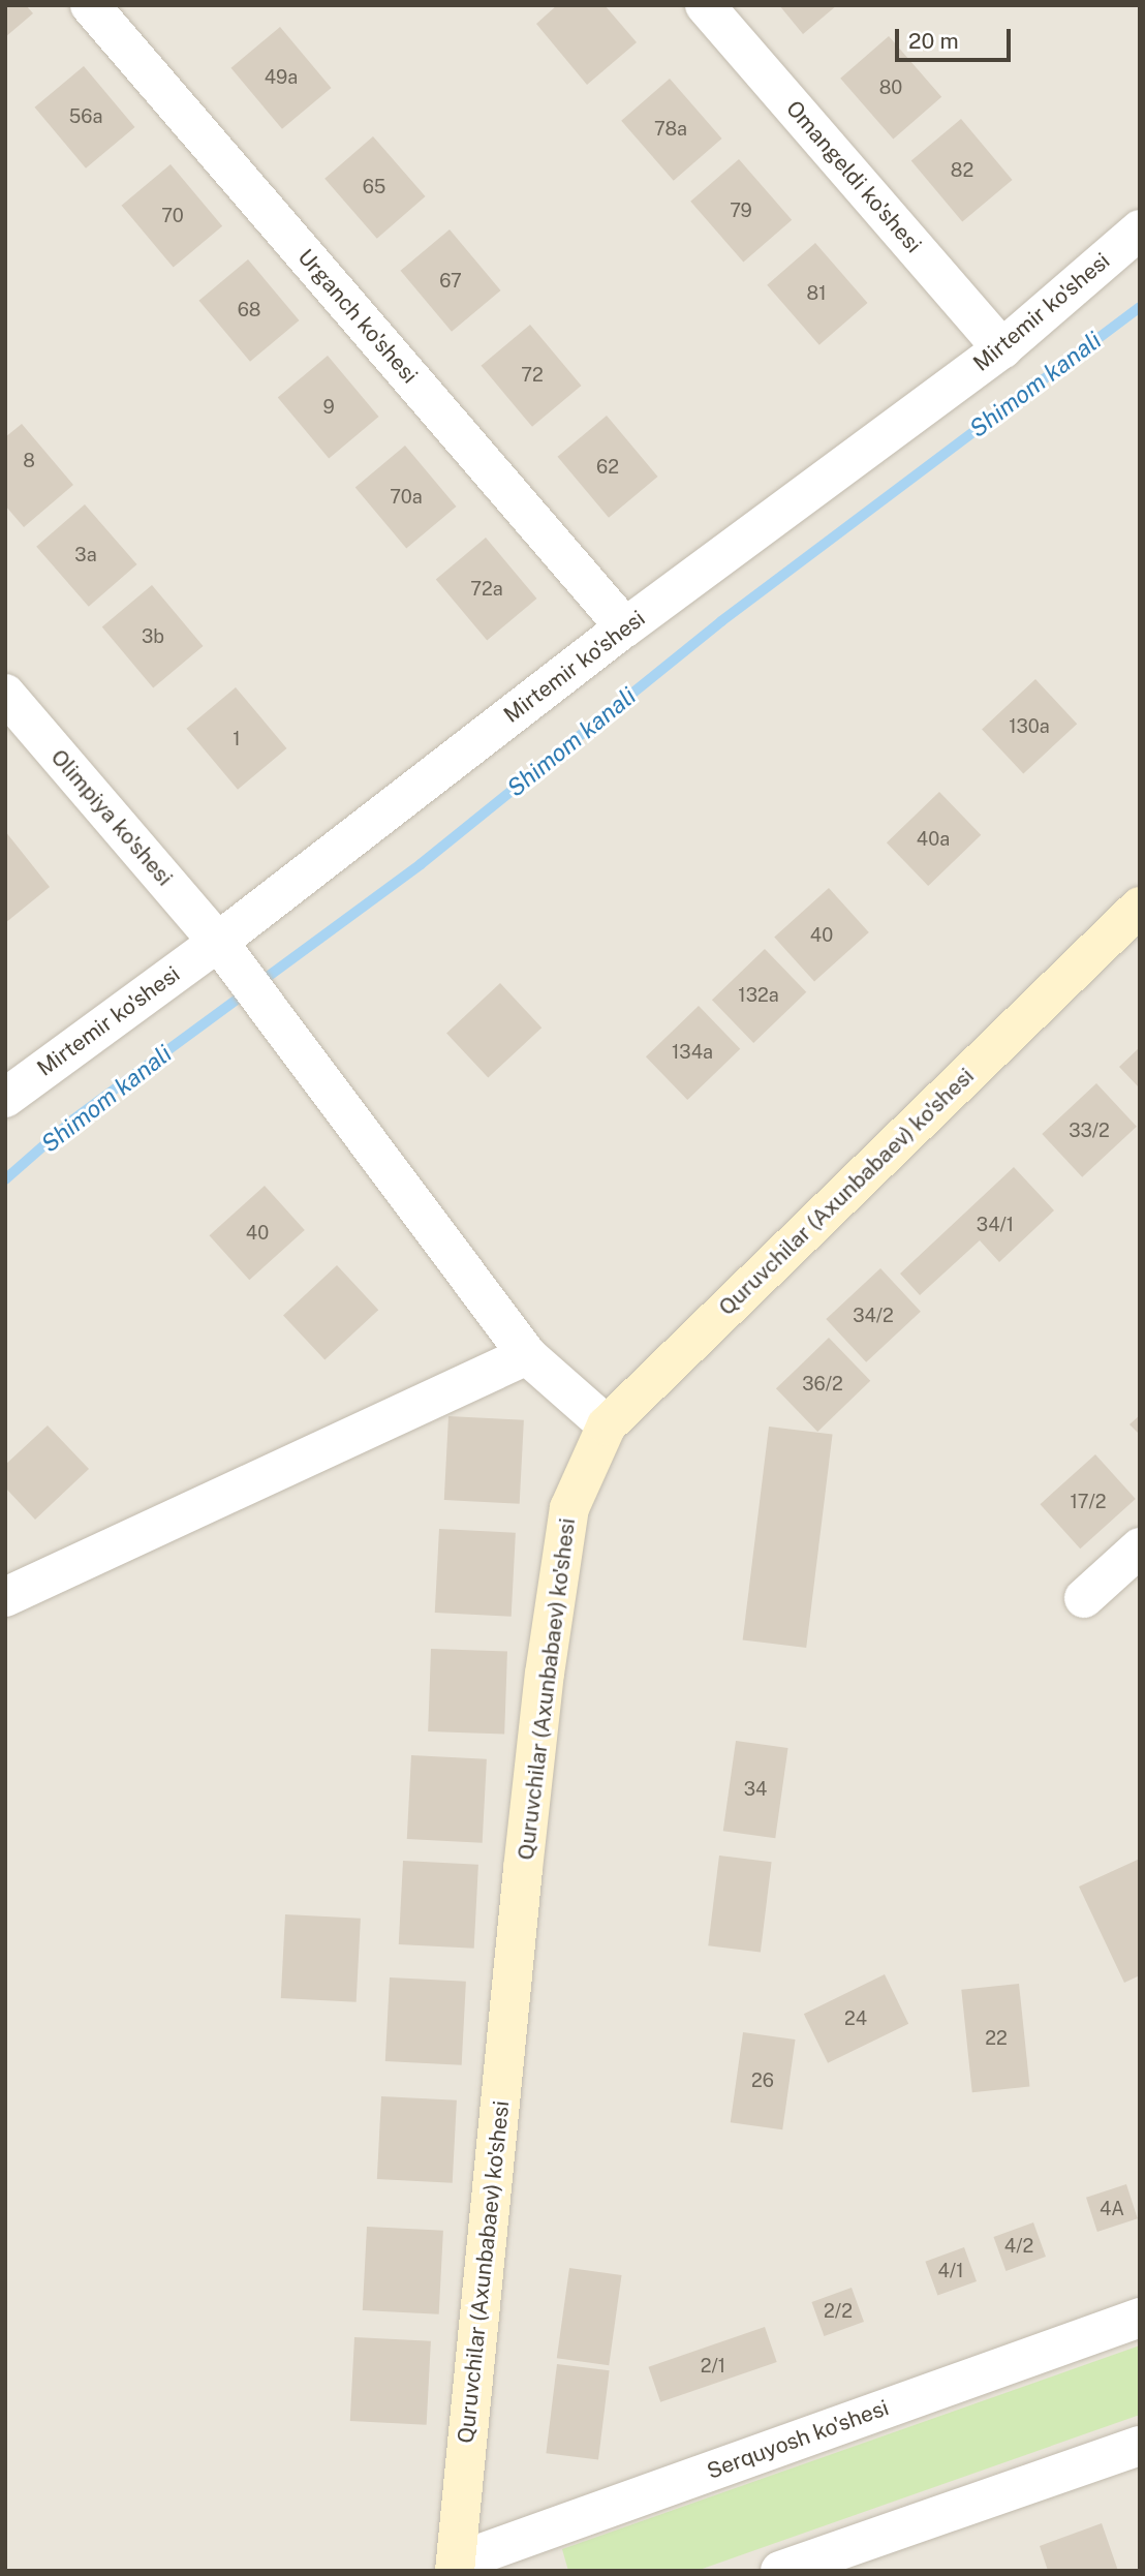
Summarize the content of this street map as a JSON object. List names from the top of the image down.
{
  "streets": {
    "main road": ["Quruvchilar (Axunbabaev) ko'shesi"],
    "street": [
      "Omangeldi ko'shesi",
      "Mirtemir ko'shesi",
      "Urganch ko'shesi",
      "Olimpiya ko'shesi",
      "Serquyosh ko'shesi"
    ]
  },
  "crossings": [
    ["Omangeldi ko'shesi", "Mirtemir ko'shesi"],
    ["Mirtemir ko'shesi", "Urganch ko'shesi"],
    ["Mirtemir ko'shesi", "Olimpiya ko'shesi"],
    ["Olimpiya ko'shesi", "Quruvchilar (Axunbabaev) ko'shesi"],
    ["Quruvchilar (Axunbabaev) ko'shesi", "Serquyosh ko'shesi"]
  ],
  "water": ["Shimom kanali"],
  "house_numbers": [
    "49a",
    "80",
    "56a",
    "78a",
    "82",
    "65",
    "79",
    "70",
    "67",
    "81",
    "68",
    "72",
    "9",
    "8",
    "62",
    "70a",
    "3a",
    "72a",
    "3b",
    "130a",
    "1",
    "40a",
    "40",
    "132a",
    "134a",
    "33/2",
    "34/1",
    "40",
    "34/2",
    "36/2",
    "17/2",
    "34",
    "24",
    "22",
    "26",
    "4A",
    "4/2",
    "4/1",
    "2/2",
    "2/1"
  ],
  "scale_bar": "20 m"
}
